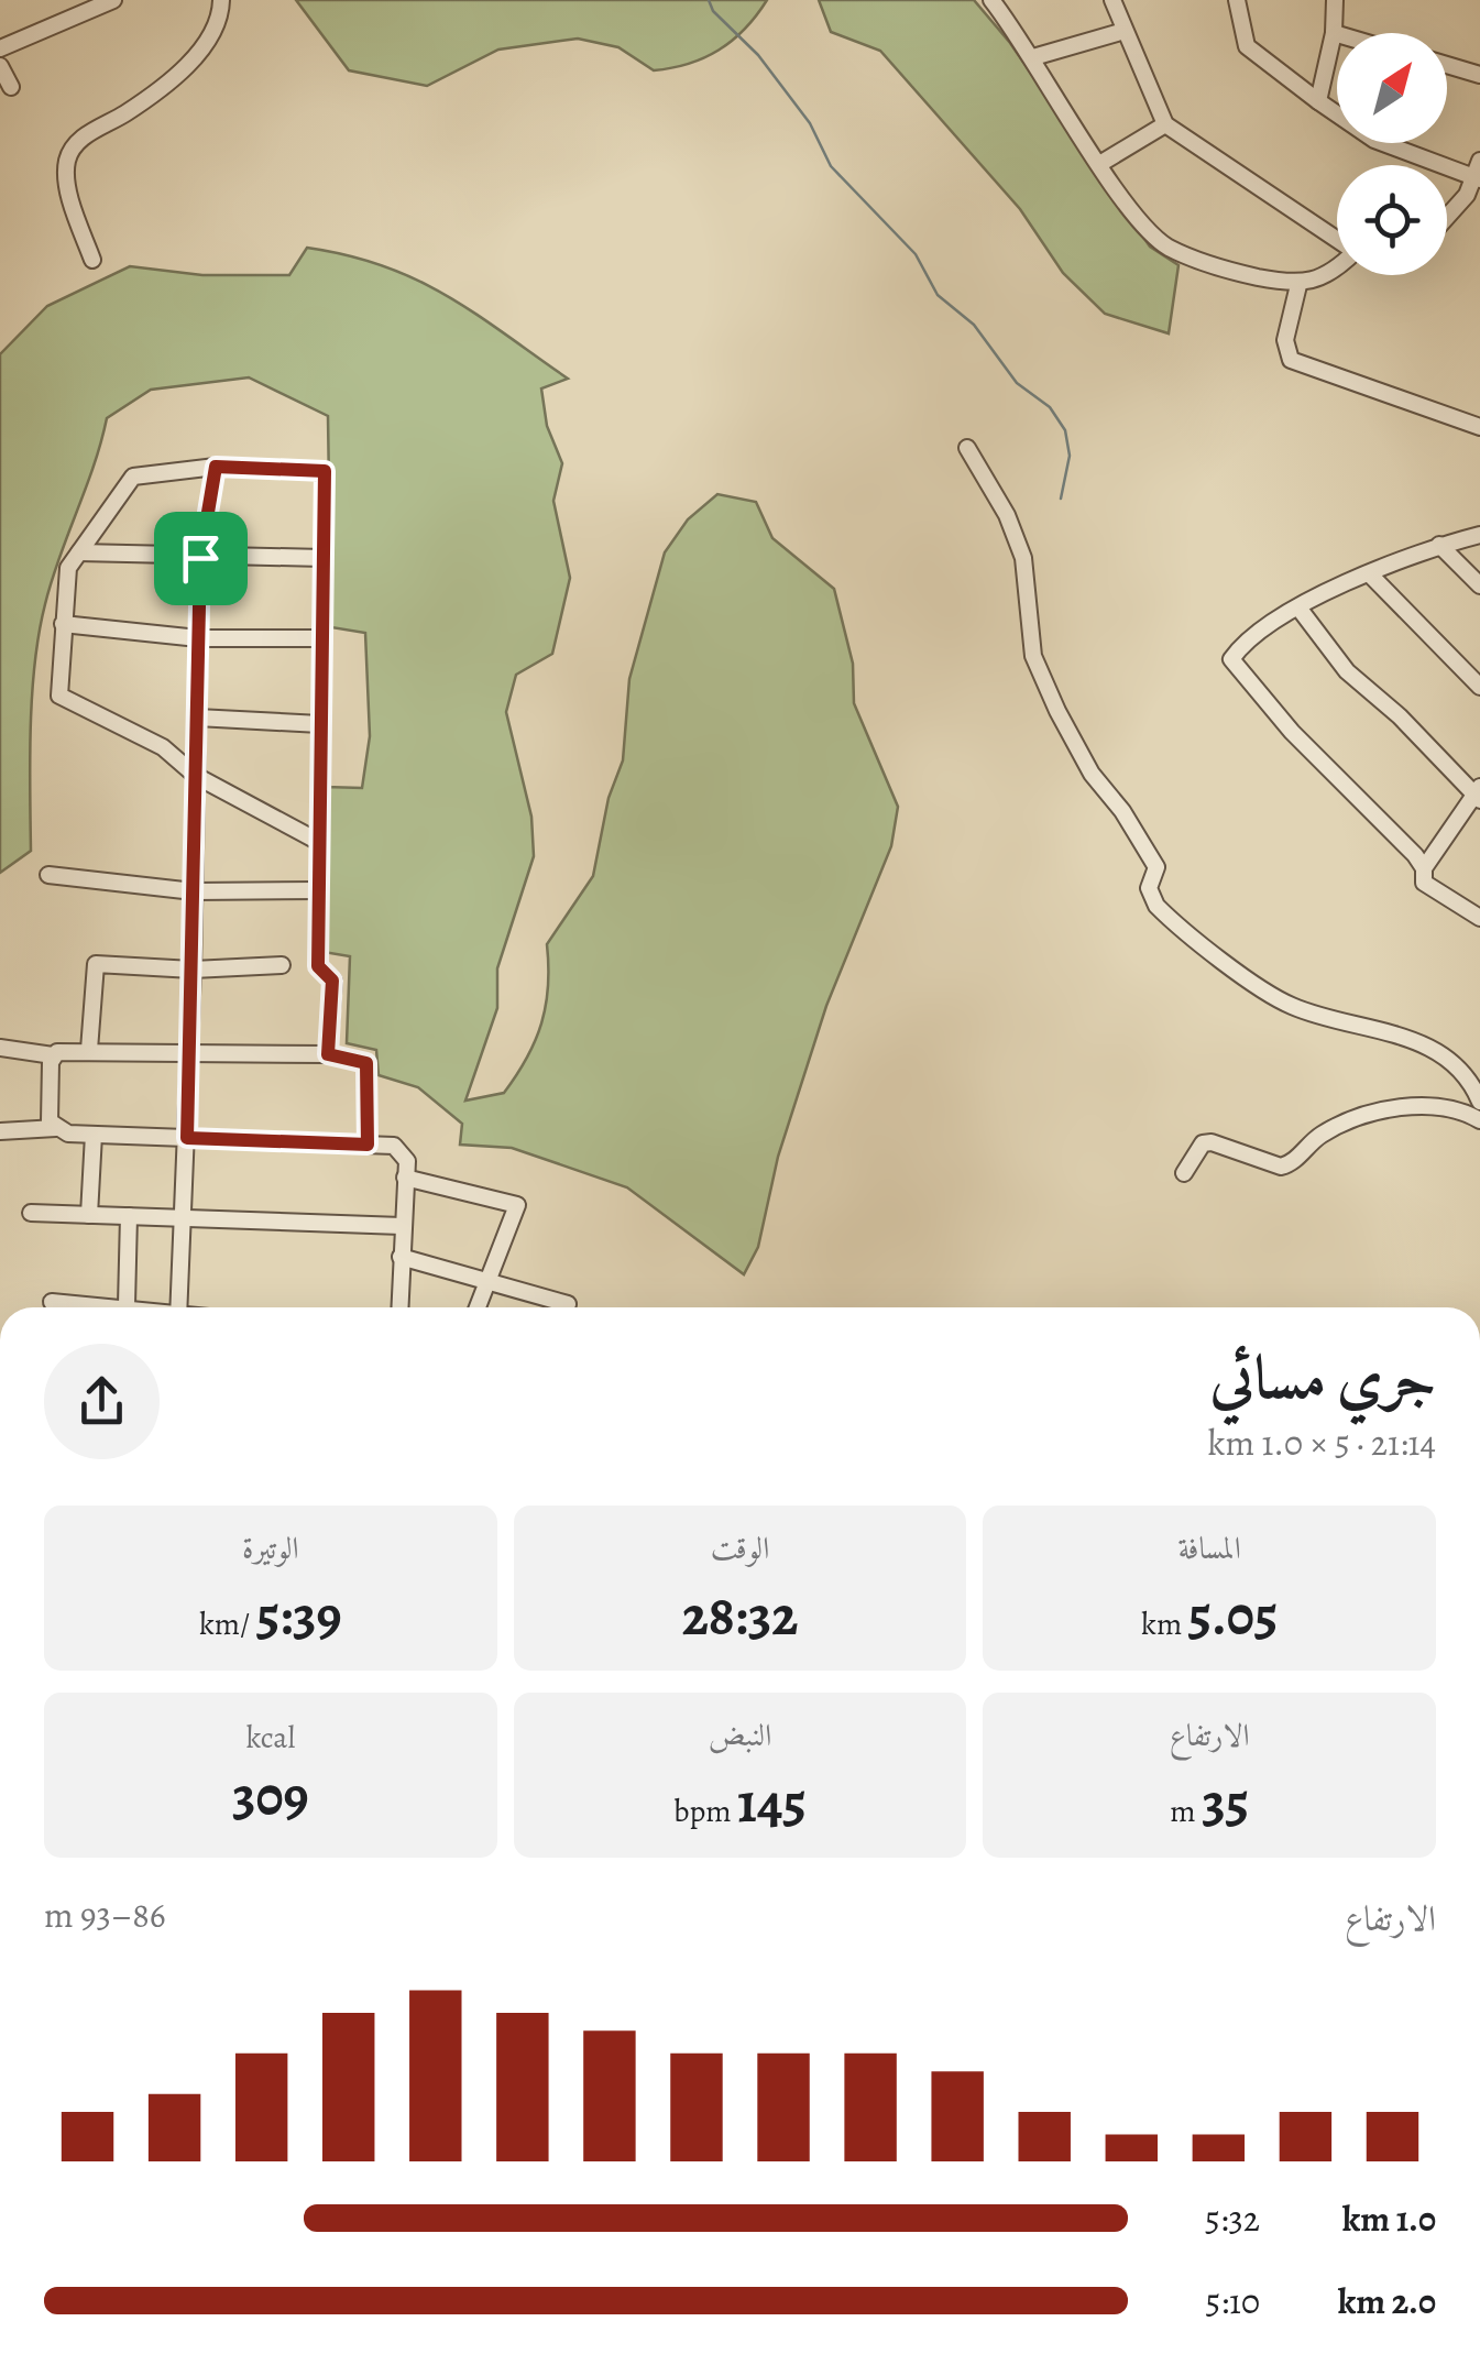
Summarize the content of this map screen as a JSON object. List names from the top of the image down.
{
  "north": "top right",
  "page": {
    "heading": ["جري مسائي", "21:14 · 5 × 1.0 km"],
    "stats": [
      ["المسافة", "5.05 km"],
      ["الوقت", "28:32"],
      ["الوتيرة", "5:39 /km"],
      ["الارتفاع", "35 m"],
      ["النبض", "145 bpm"],
      ["kcal", "309"]
    ],
    "chart": ["الارتفاع", "86–93 m"],
    "list": [
      {
        "name": "1.0 km",
        "note": "5:32"
      },
      {
        "name": "2.0 km",
        "note": "5:10"
      }
    ]
  }
}
